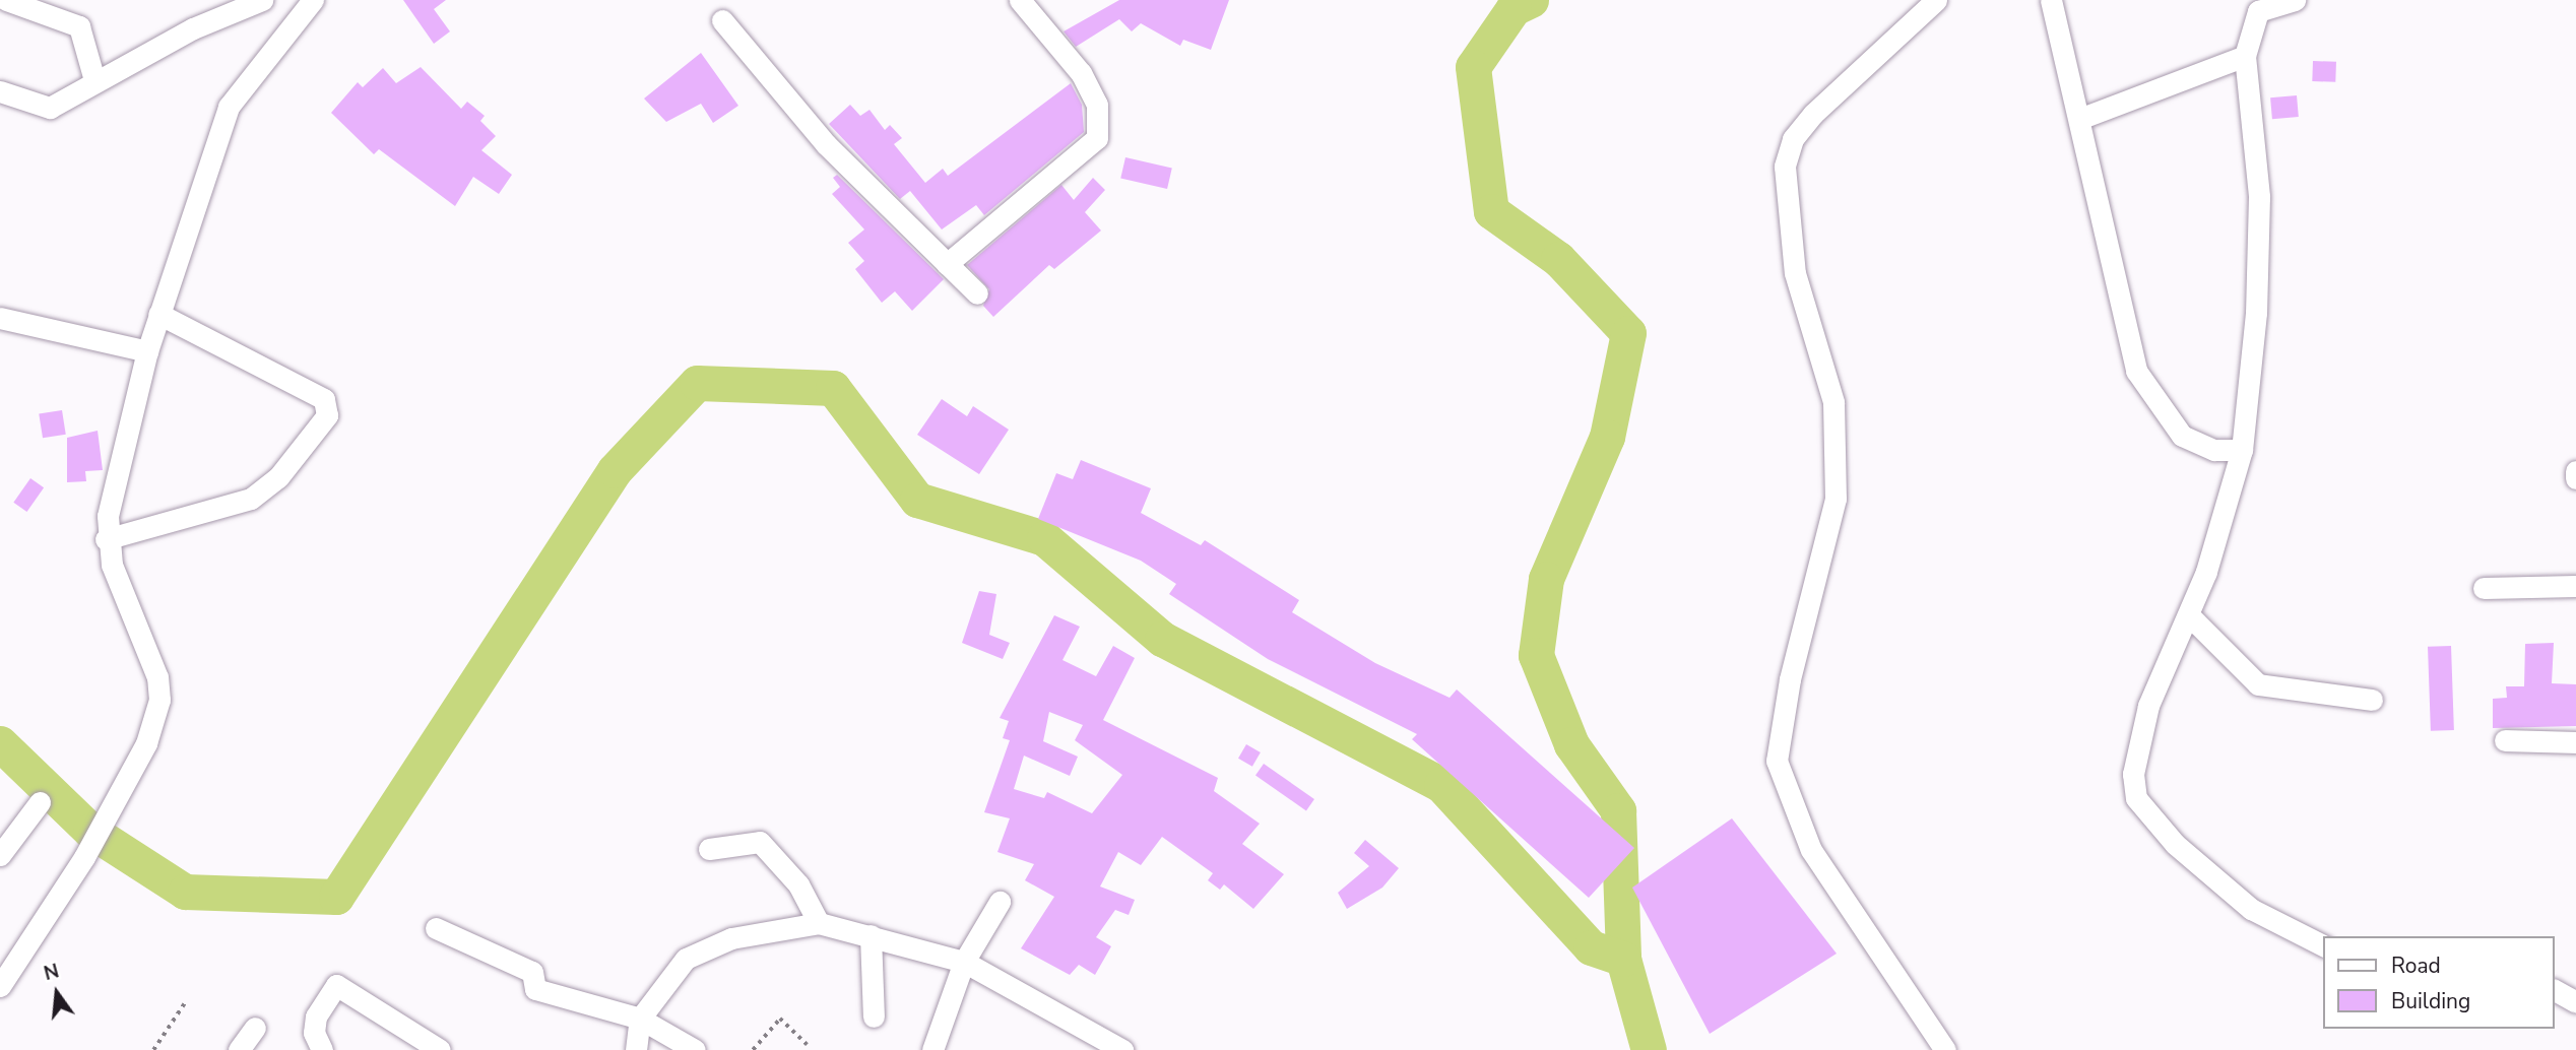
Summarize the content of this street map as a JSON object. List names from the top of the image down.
{
  "legend": ["Road", "Building"],
  "north": "top"
}
